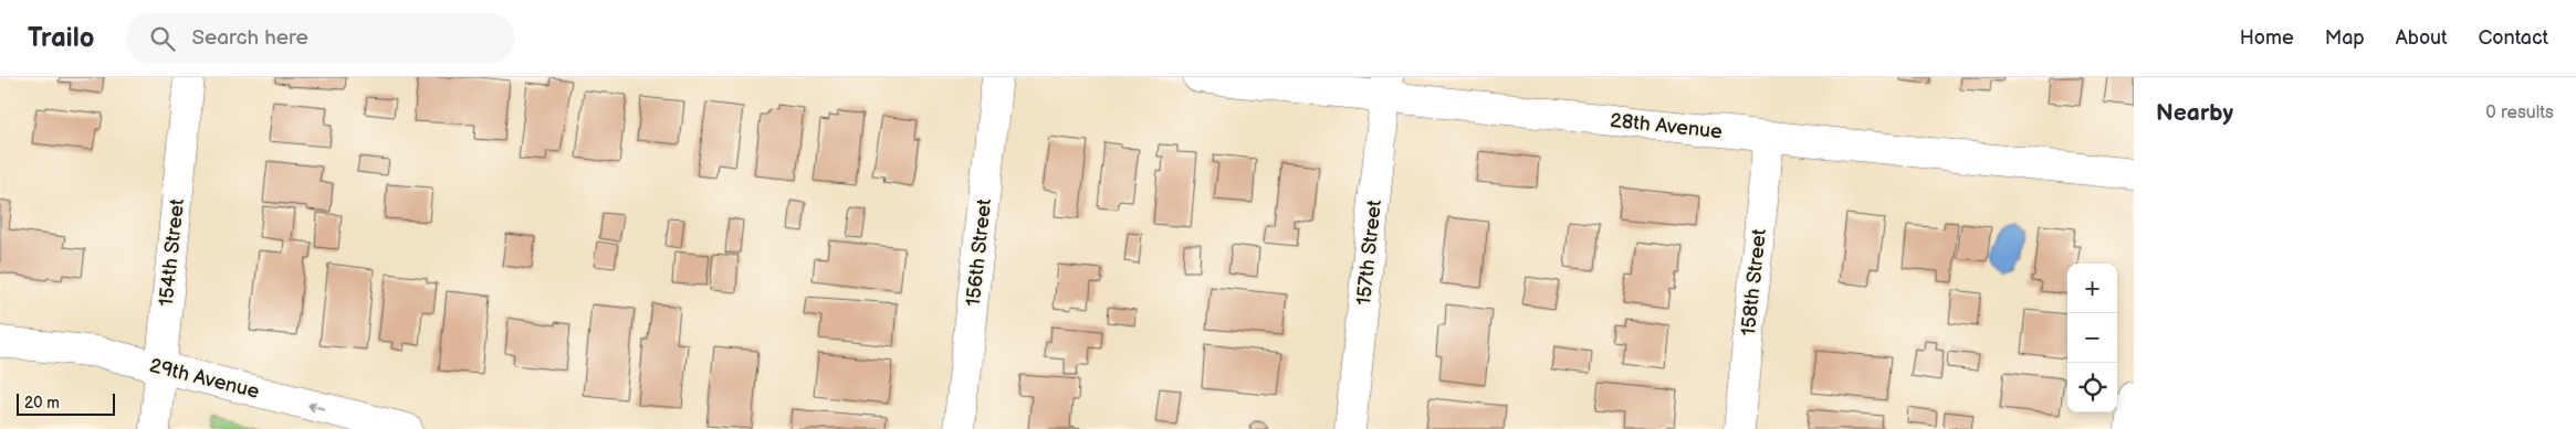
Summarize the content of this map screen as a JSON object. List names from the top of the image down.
{
  "streets": {
    "street": [
      "28th Avenue",
      "154th Street",
      "156th Street",
      "157th Street",
      "158th Street",
      "29th Avenue"
    ]
  },
  "crossings": [
    ["28th Avenue", "157th Street"],
    ["28th Avenue", "158th Street"],
    ["154th Street", "29th Avenue"]
  ],
  "one_way": ["29th Avenue"],
  "scale_bar": "20 m",
  "page": {
    "header": "Trailo",
    "search": "Search here",
    "nav": [
      "Home",
      "Map",
      "About",
      "Contact"
    ],
    "heading": ["Nearby", "0 results"],
    "map_buttons": ["+", "−"],
    "scale": "20 m"
  }
}
